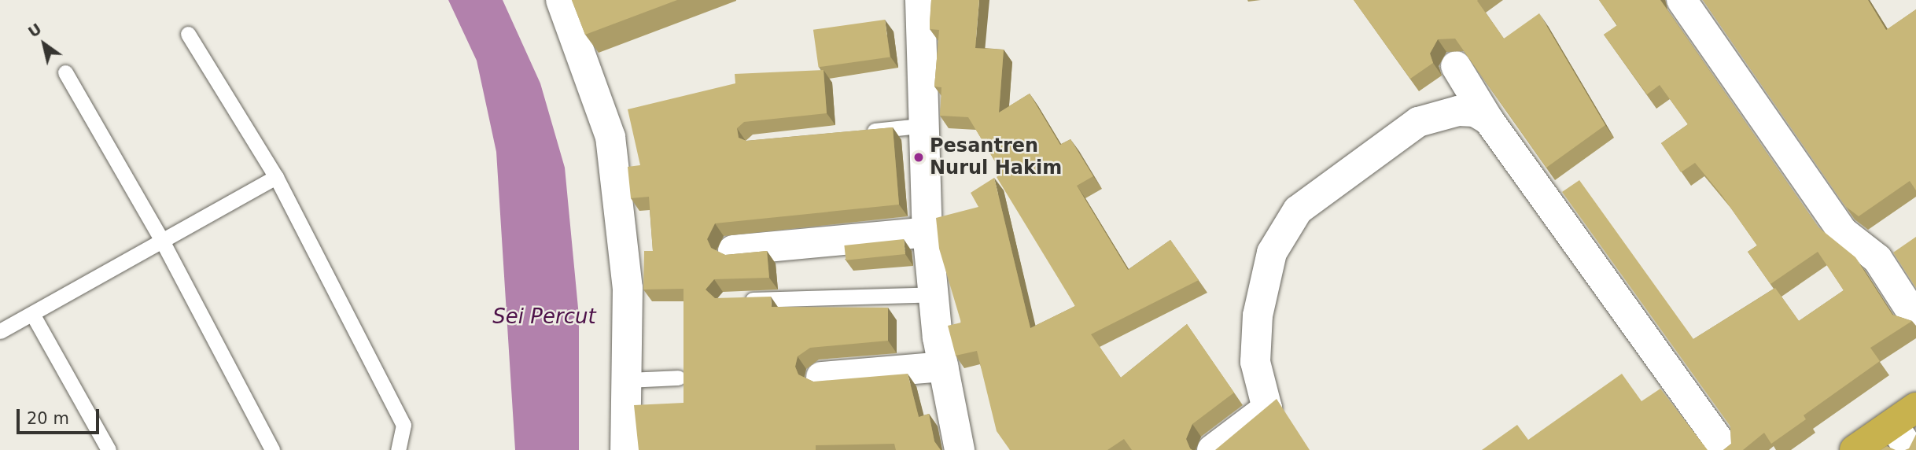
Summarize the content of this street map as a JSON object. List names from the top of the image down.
{
  "water": ["Sei Percut"],
  "places": ["Pesantren Nurul Hakim"],
  "scale_bar": "20 m",
  "north": "top left"
}
